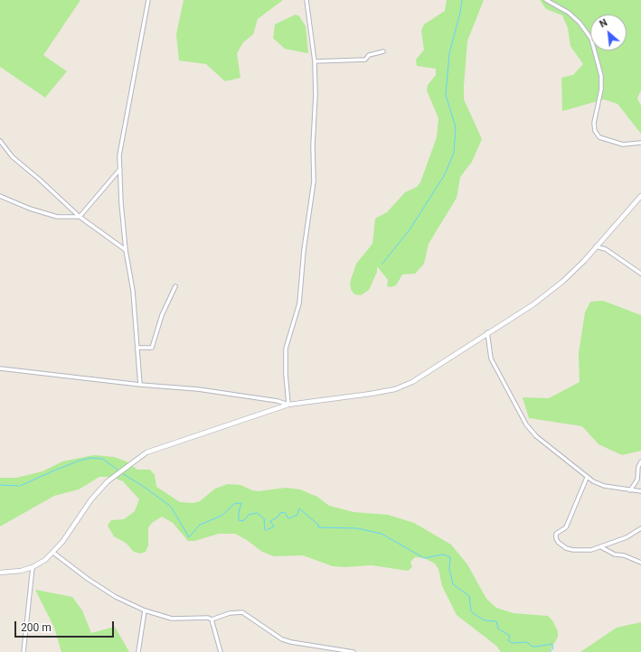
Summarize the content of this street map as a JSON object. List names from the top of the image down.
{
  "scale_bar": "200 m",
  "north": "top left"
}
